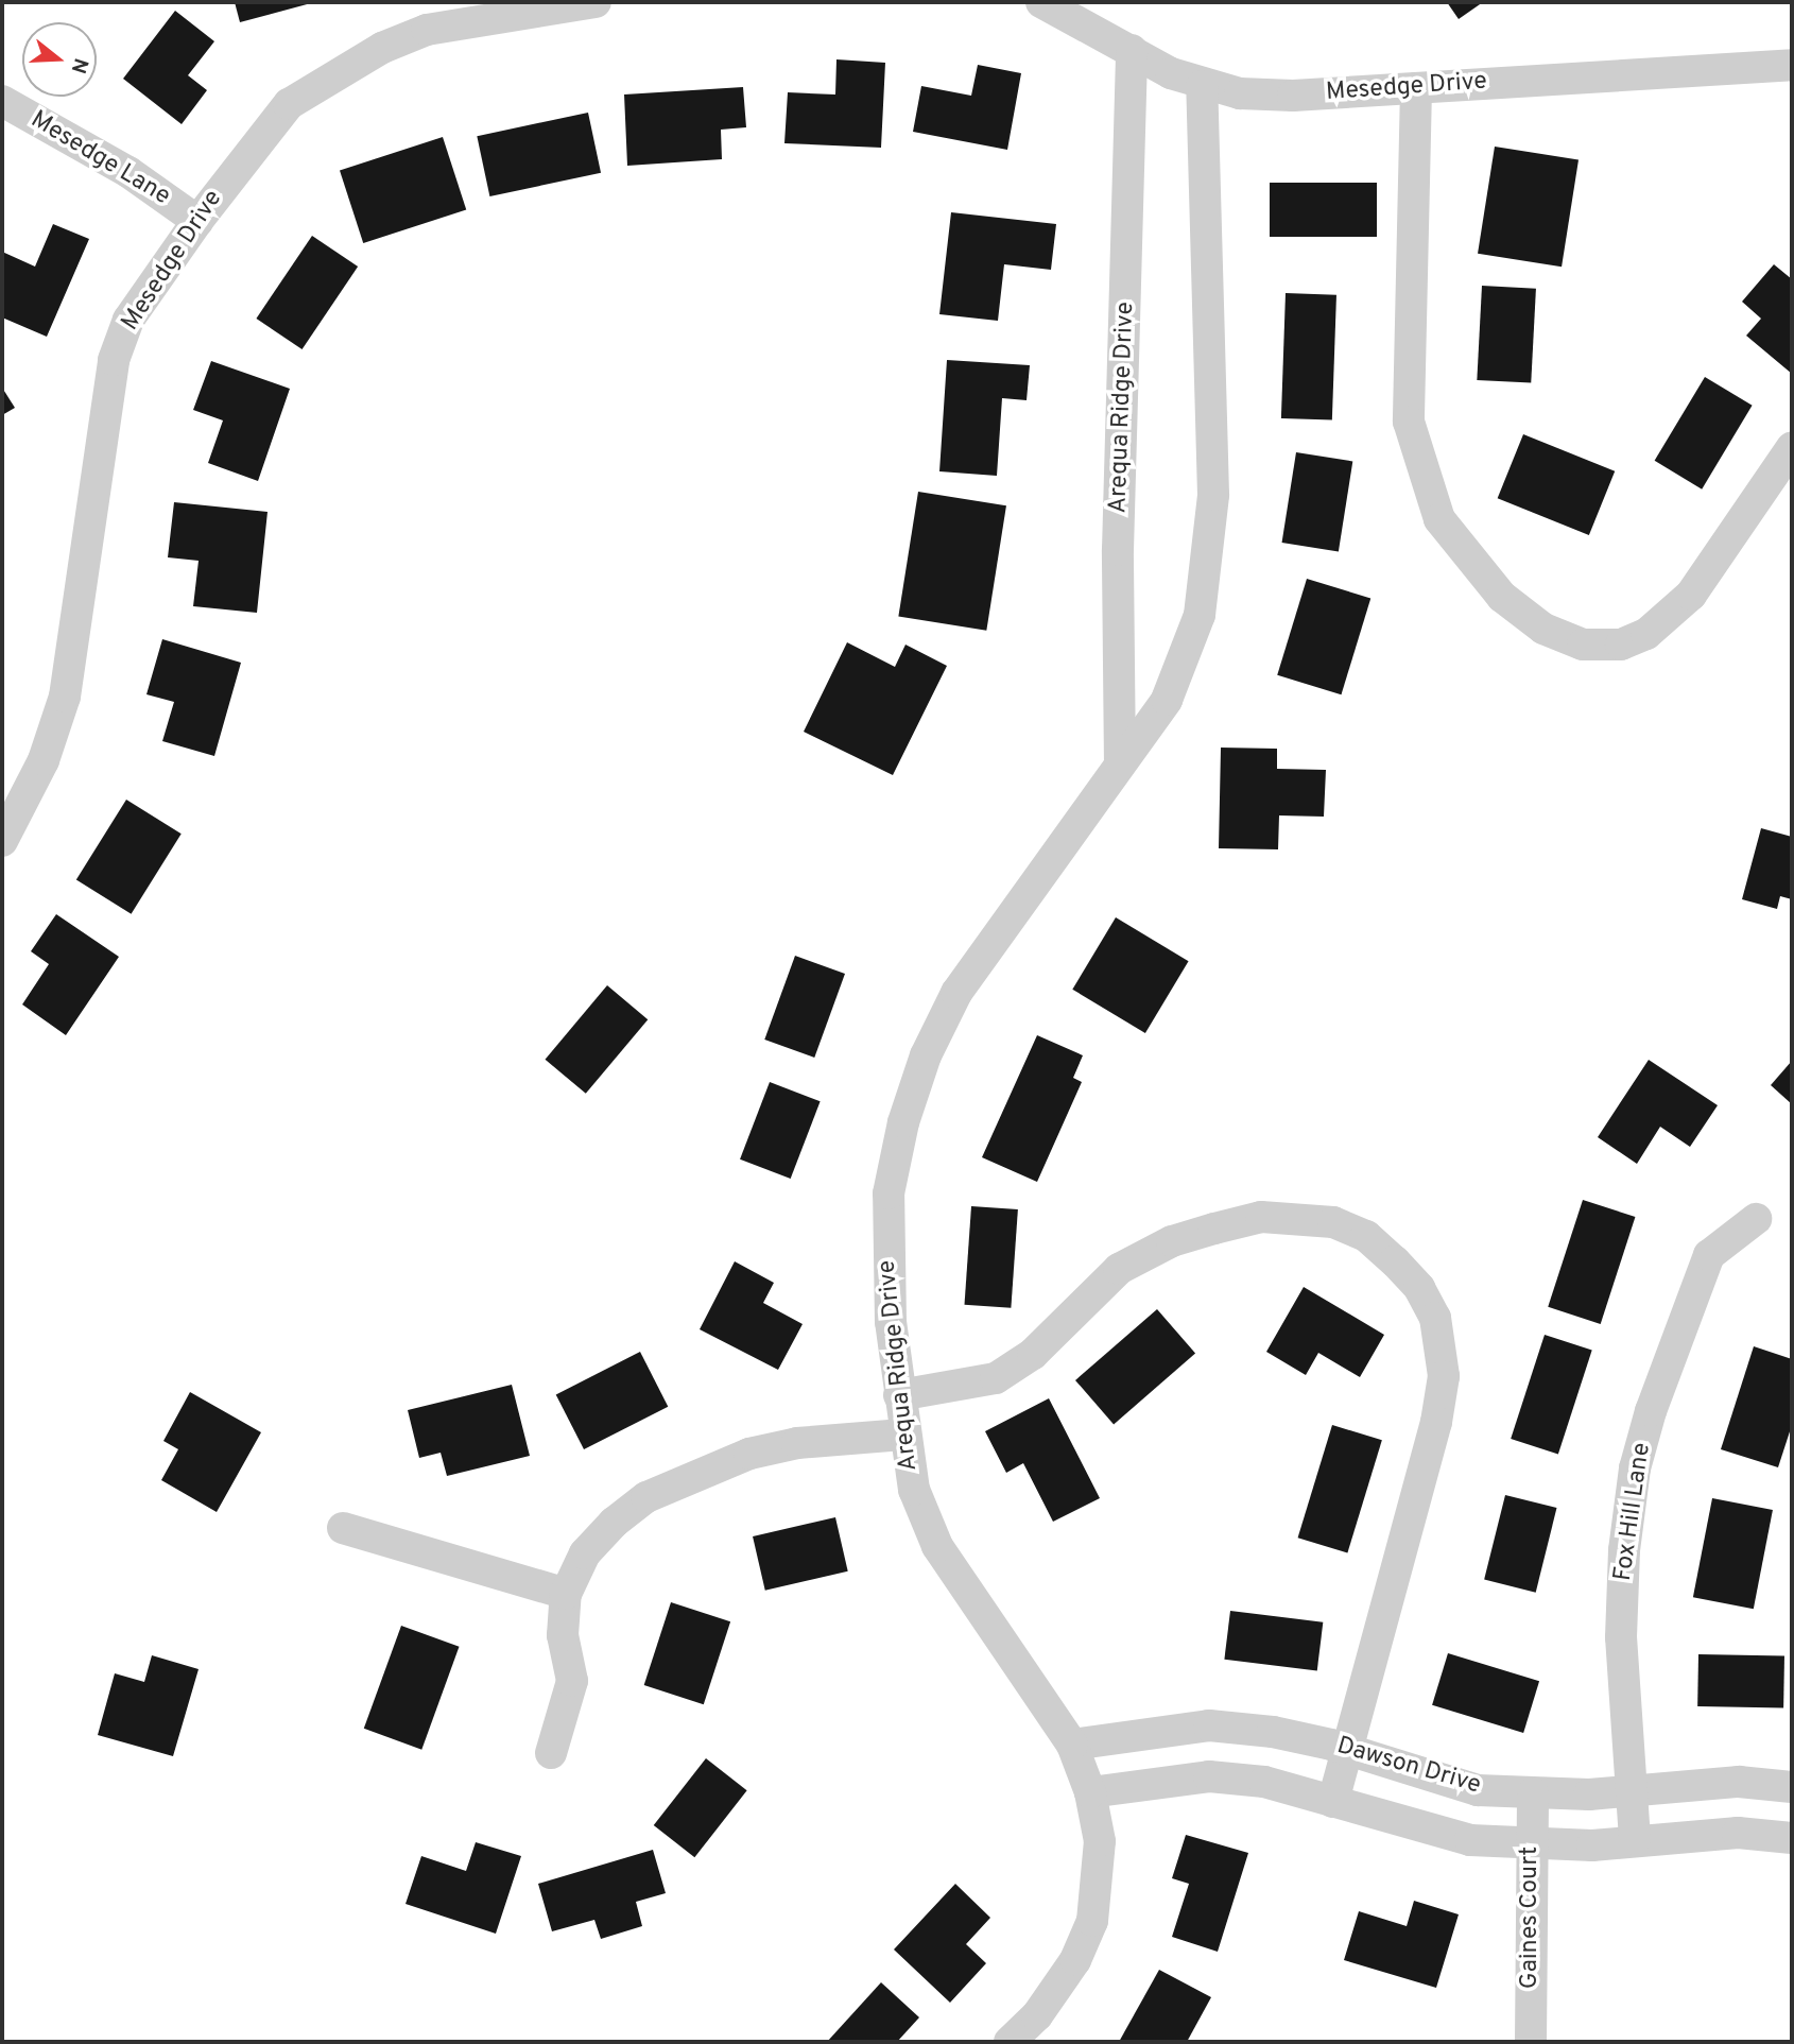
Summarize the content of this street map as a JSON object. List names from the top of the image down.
{
  "streets": {
    "street": [
      "Mesedge Drive",
      "Mesedge Lane",
      "Arequa Ridge Drive",
      "Fox Hill Lane",
      "Dawson Drive",
      "Gaines Court"
    ]
  },
  "crossings": [
    ["Mesedge Drive", "Mesedge Lane"],
    ["Mesedge Drive", "Arequa Ridge Drive"],
    ["Arequa Ridge Drive", "Dawson Drive"],
    ["Fox Hill Lane", "Dawson Drive"],
    ["Dawson Drive", "Gaines Court"]
  ],
  "north": "right"
}
